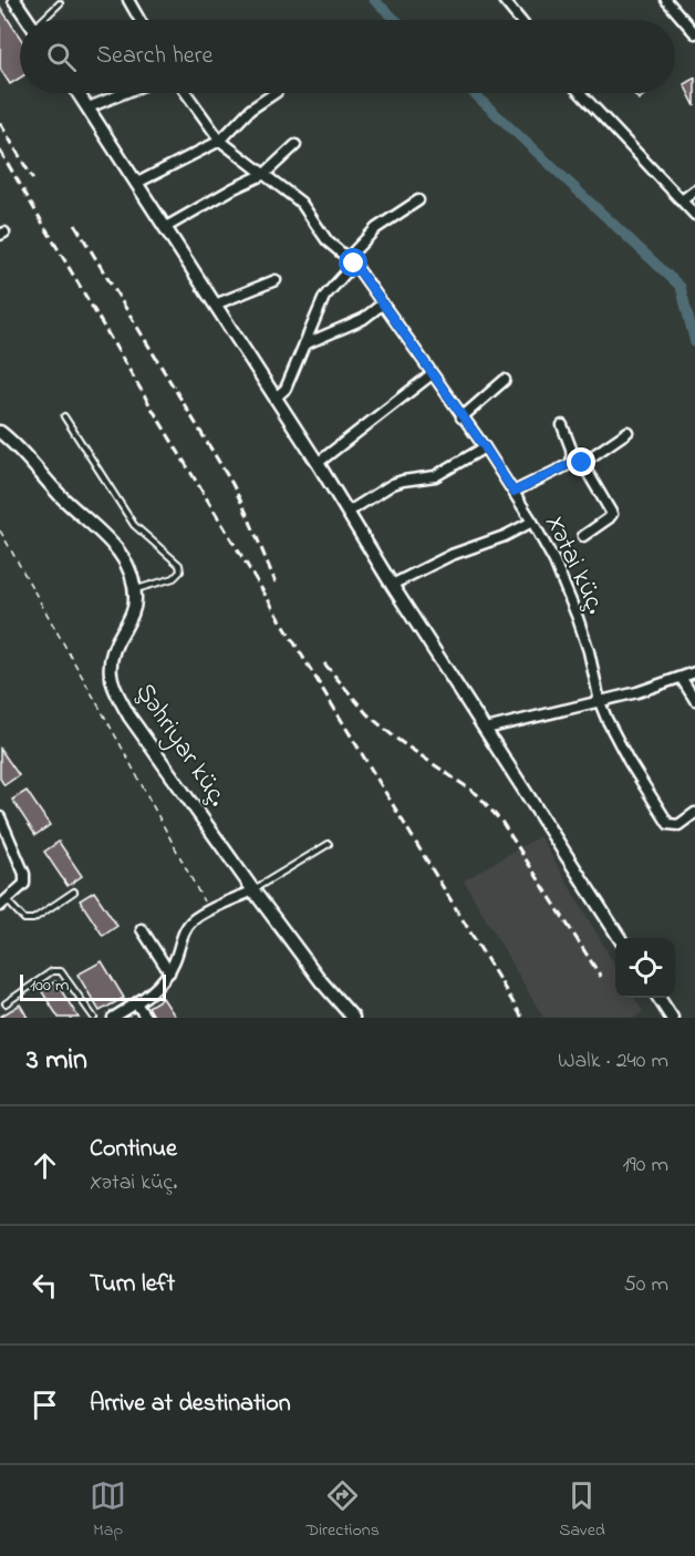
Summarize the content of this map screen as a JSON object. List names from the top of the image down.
{
  "streets": {
    "street": ["Xətai küç.", "Şəhriyar küç."]
  },
  "scale_bar": "100 m",
  "page": {
    "search": "Search here",
    "scale": "100 m",
    "heading": ["3 min", "Walk · 240 m"],
    "list": [
      ["Continue", "Xətai küç.", "190 m"],
      ["Turn left", "50 m"],
      "Arrive at destination"
    ],
    "nav": ["Map", "Directions", "Saved"]
  }
}
